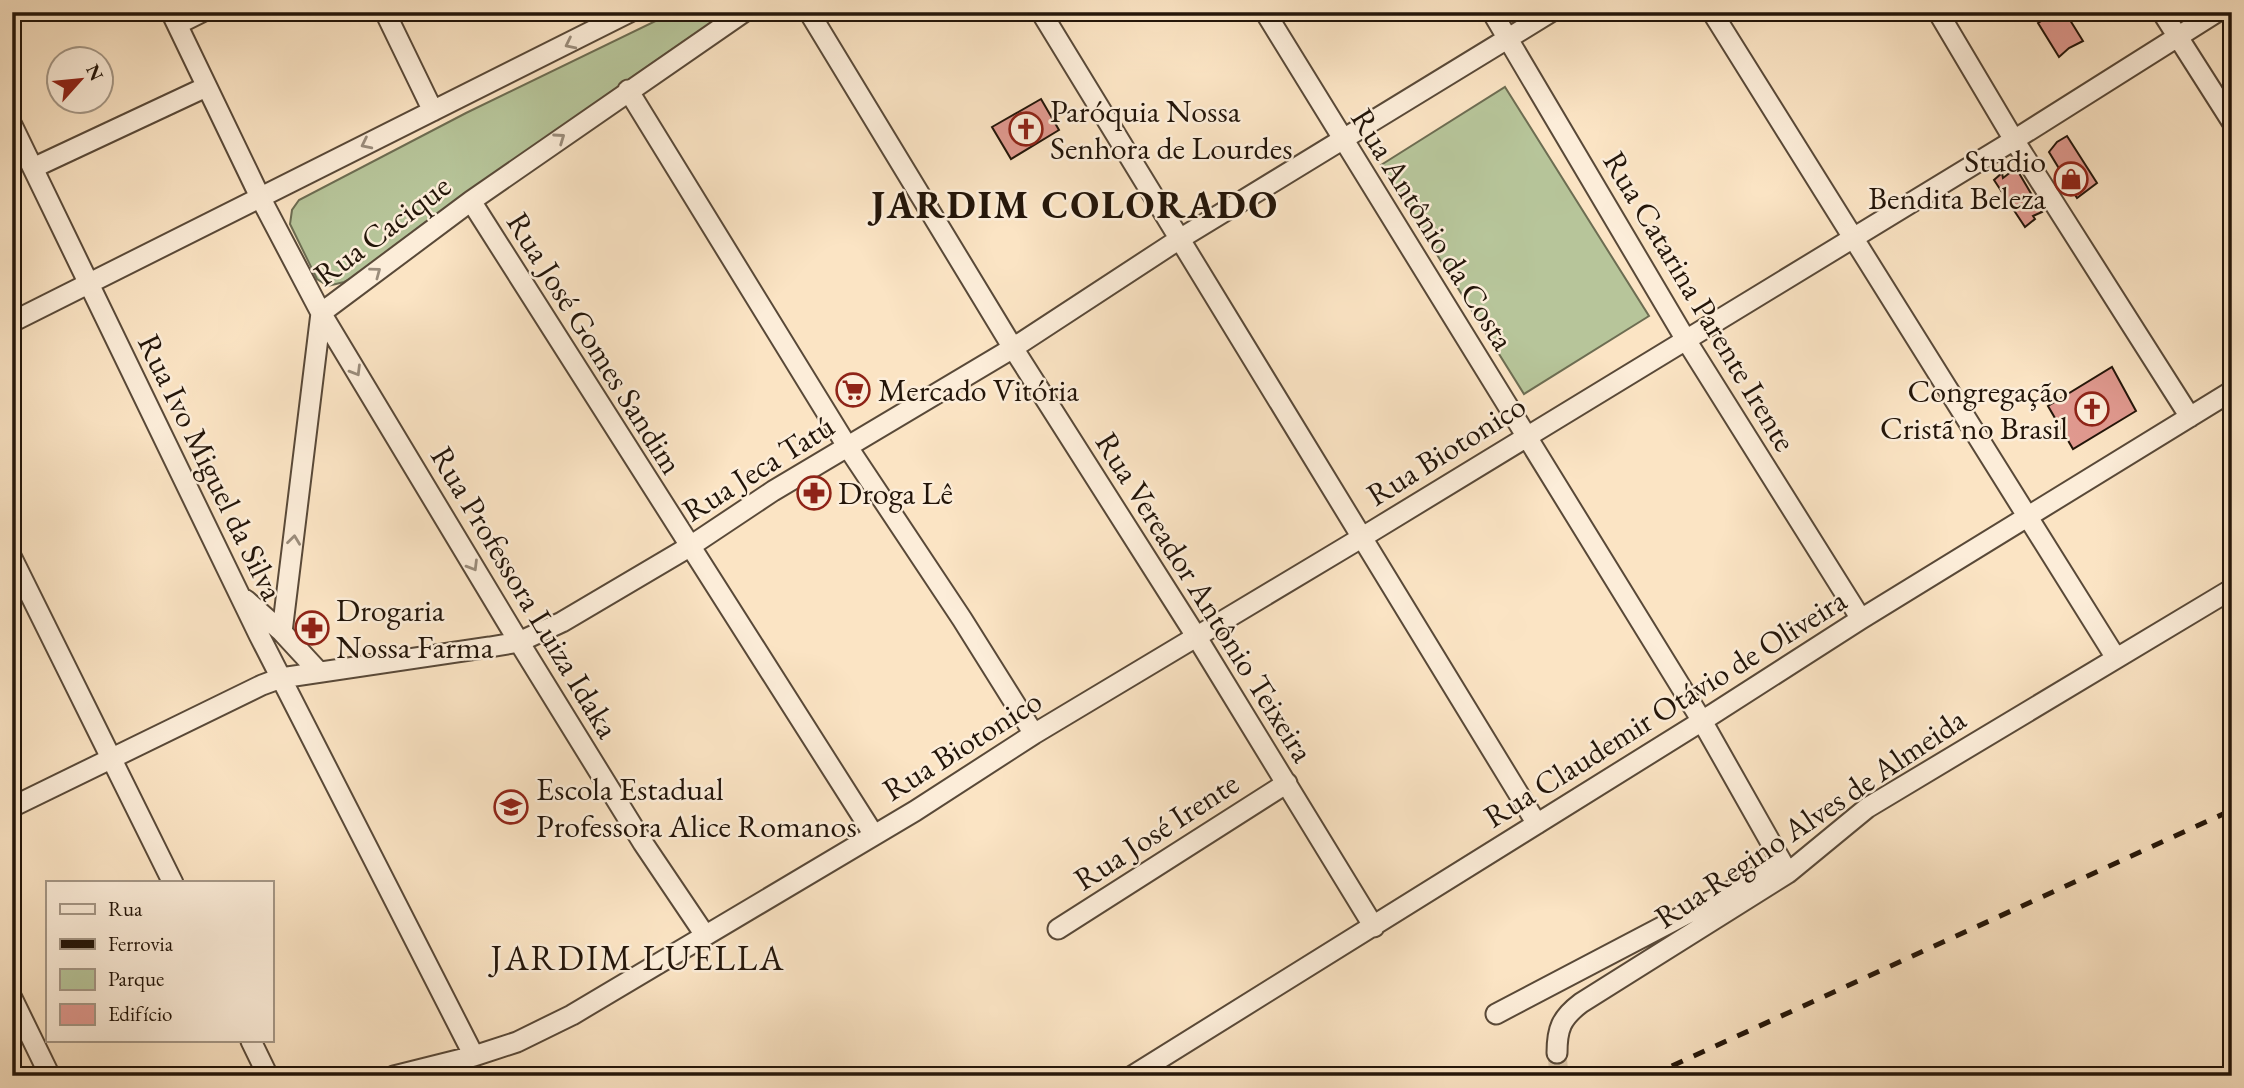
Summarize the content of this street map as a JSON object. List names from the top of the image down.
{
  "streets": {
    "street": [
      "Rua Antônio da Costa",
      "Rua Cacique",
      "Rua Catarina Parente Irente",
      "Rua José Gomes Sandim",
      "Rua Biotonico",
      "Rua Ivo Miguel da Silva",
      "Rua Jeca Tatú",
      "Rua Professora Luiza Idaka",
      "Rua Vereador Antônio Teixeira",
      "Rua Claudemir Otávio de Oliveira",
      "Rua Regino Alves de Almeida",
      "Rua José Irente"
    ]
  },
  "crossings": [
    ["Rua Antônio da Costa", "Rua Biotonico"],
    ["Rua Antônio da Costa", "Rua Jeca Tatú"],
    ["Rua Antônio da Costa", "Rua Claudemir Otávio de Oliveira"],
    ["Rua Antônio da Costa", "Rua Regino Alves de Almeida"],
    ["Rua Cacique", "Rua José Gomes Sandim"],
    ["Rua Cacique", "Rua Professora Luiza Idaka"],
    ["Rua Catarina Parente Irente", "Rua Biotonico"],
    ["Rua Catarina Parente Irente", "Rua Jeca Tatú"],
    ["Rua Catarina Parente Irente", "Rua Claudemir Otávio de Oliveira"],
    ["Rua José Gomes Sandim", "Rua Biotonico"],
    ["Rua José Gomes Sandim", "Rua Jeca Tatú"],
    ["Rua Biotonico", "Rua Ivo Miguel da Silva"],
    ["Rua Biotonico", "Rua Professora Luiza Idaka"],
    ["Rua Biotonico", "Rua Vereador Antônio Teixeira"],
    ["Rua Ivo Miguel da Silva", "Rua Jeca Tatú"],
    ["Rua Jeca Tatú", "Rua Professora Luiza Idaka"],
    ["Rua Jeca Tatú", "Rua Vereador Antônio Teixeira"],
    ["Rua Vereador Antônio Teixeira", "Rua Claudemir Otávio de Oliveira"],
    ["Rua Vereador Antônio Teixeira", "Rua José Irente"]
  ],
  "one_way": ["Rua Cacique", "Rua Professora Luiza Idaka"],
  "districts": ["JARDIM COLORADO", "JARDIM LUELLA"],
  "places": {
    "church": ["Paróquia Nossa Senhora de Lourdes", "Congregação Cristã no Brasil"],
    "shop": ["Studio Bendita Beleza"],
    "supermarket": ["Mercado Vitória"],
    "pharmacy": ["Droga Lê", "Drogaria Nossa Farma"],
    "school or university": ["Escola Estadual Professora Alice Romanos"]
  },
  "legend": [
    "Rua",
    "Ferrovia",
    "Parque",
    "Edifício"
  ],
  "north": "top right"
}
